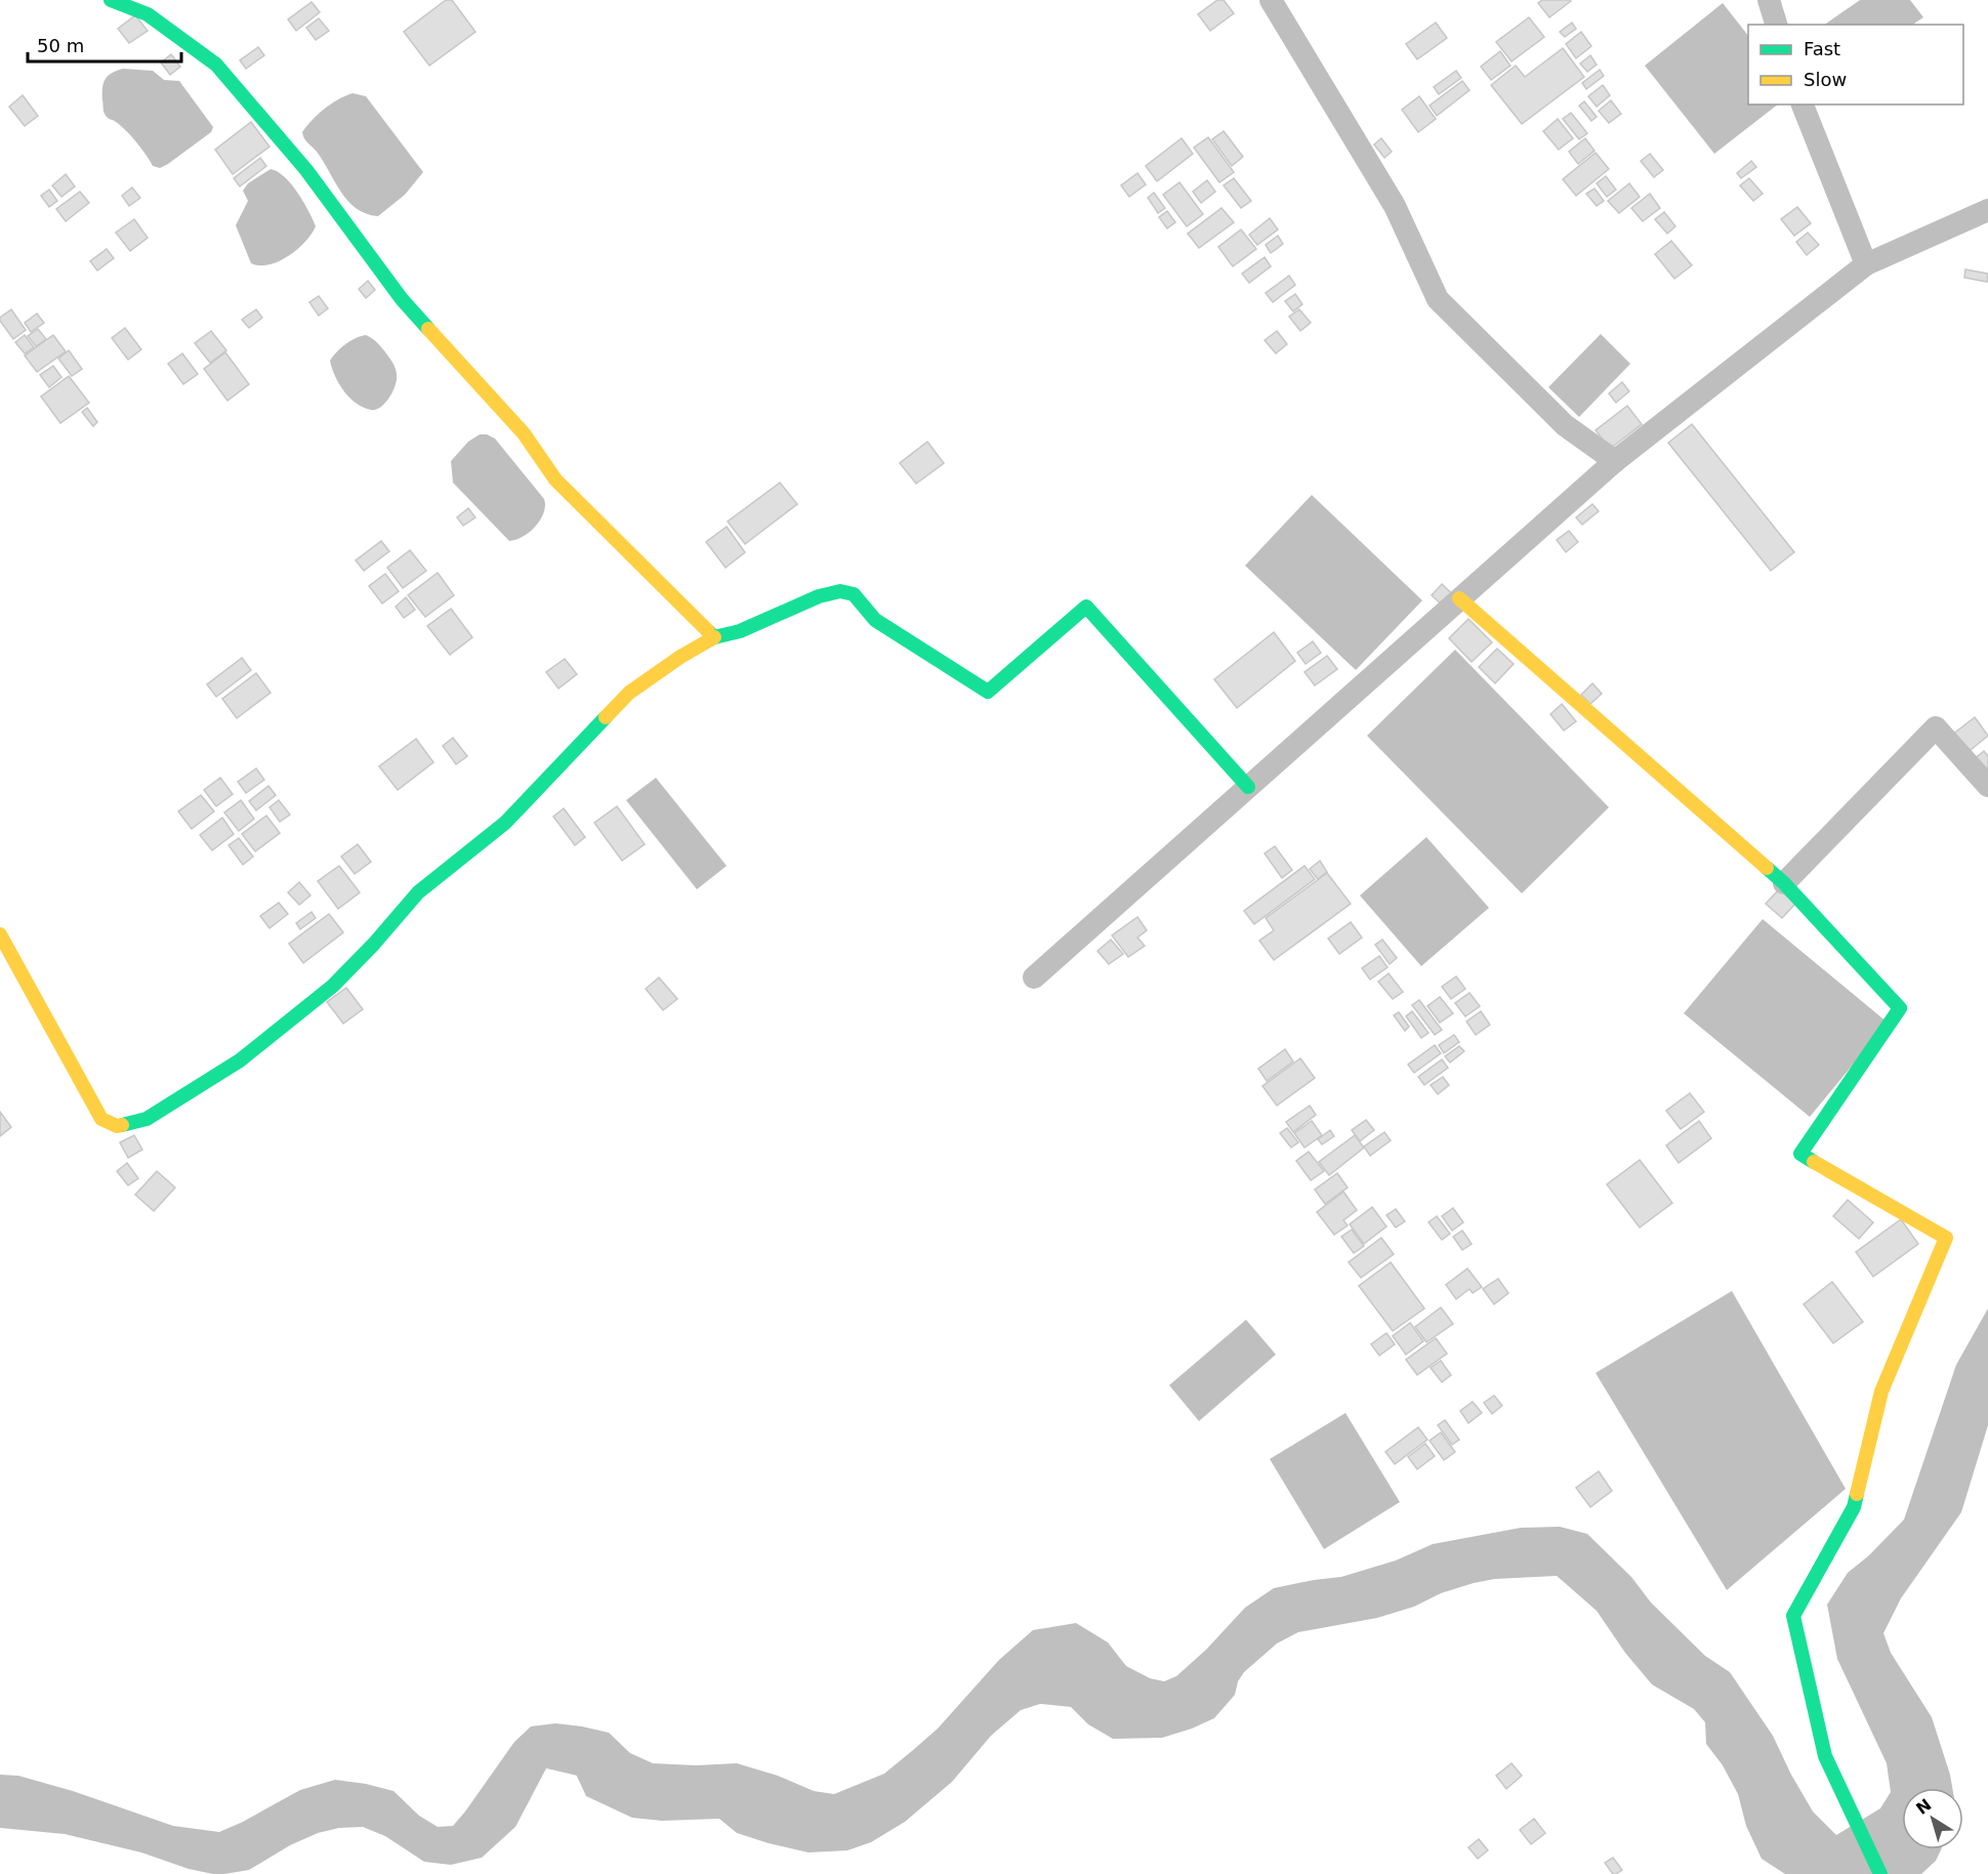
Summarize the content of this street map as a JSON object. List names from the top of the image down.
{
  "legend": ["Fast", "Slow"],
  "scale_bar": "50 m",
  "north": "top left"
}
